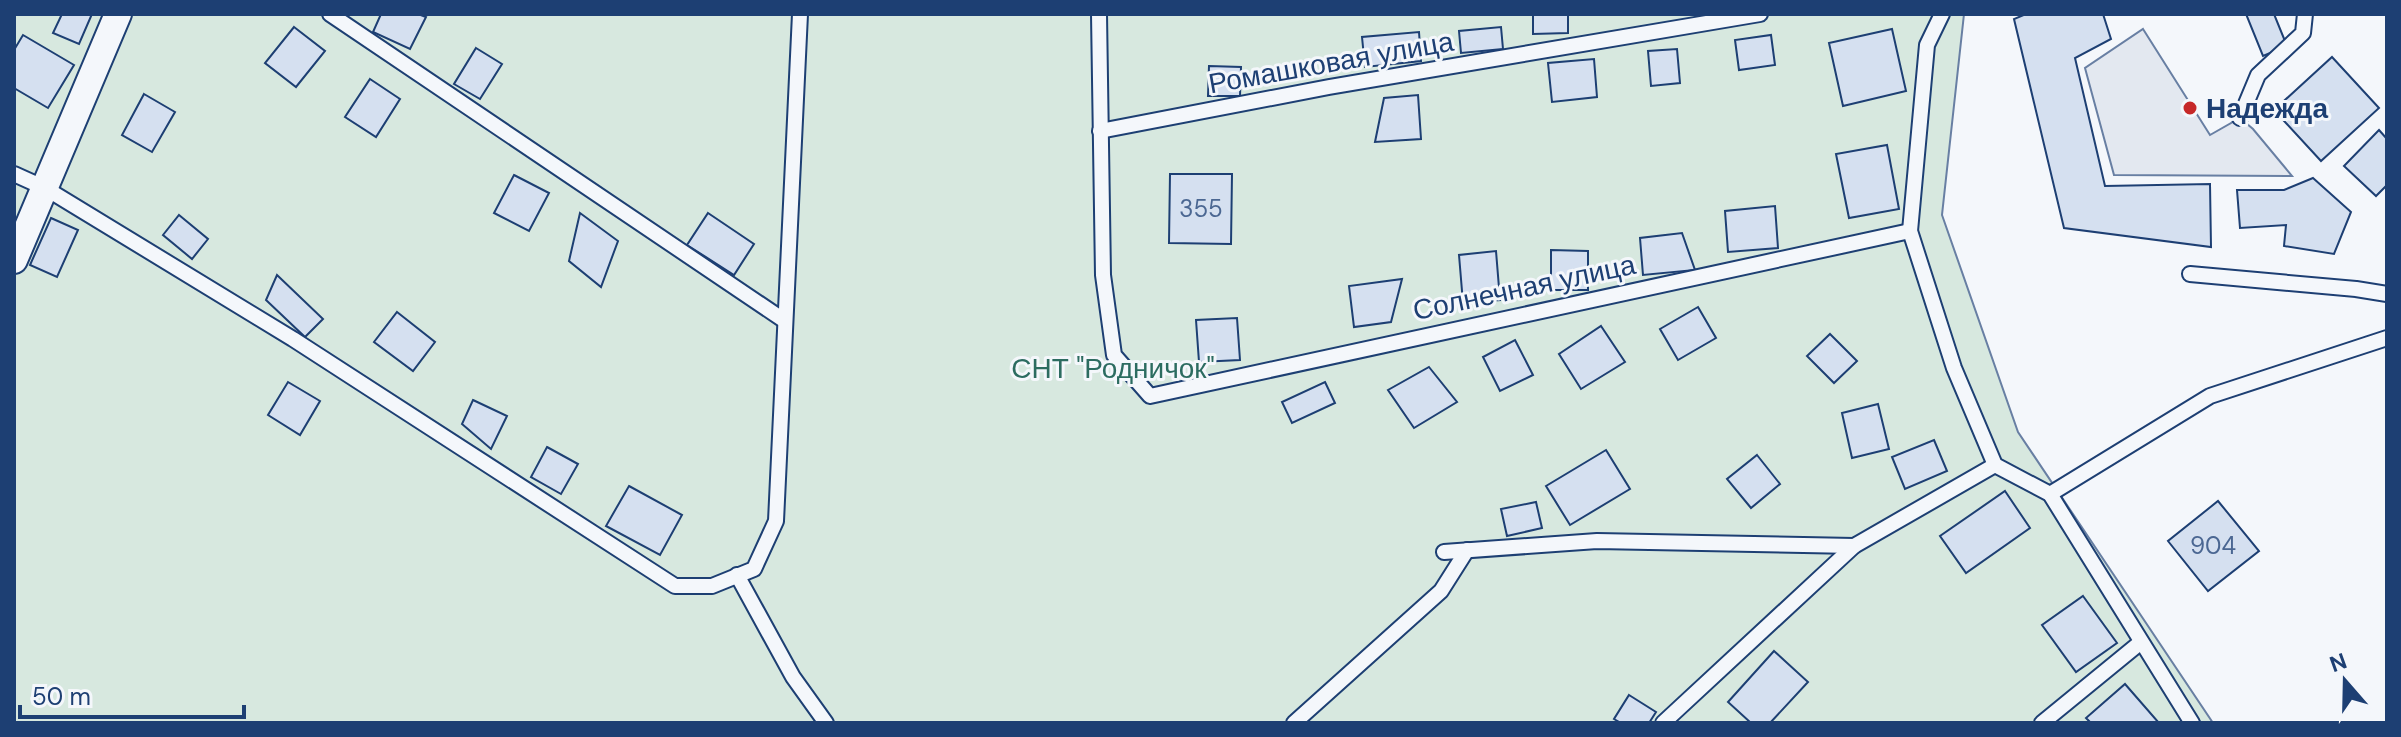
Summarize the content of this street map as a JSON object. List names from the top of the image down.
{
  "streets": {
    "lane": ["Ромашковая улица", "Солнечная улица"]
  },
  "crossings": [
    ["Ромашковая улица", "Солнечная улица"]
  ],
  "parks": ["СНТ \"Родничок\""],
  "places": ["Надежда"],
  "house_numbers": ["355", "904"],
  "scale_bar": "50 m",
  "north": "top"
}
